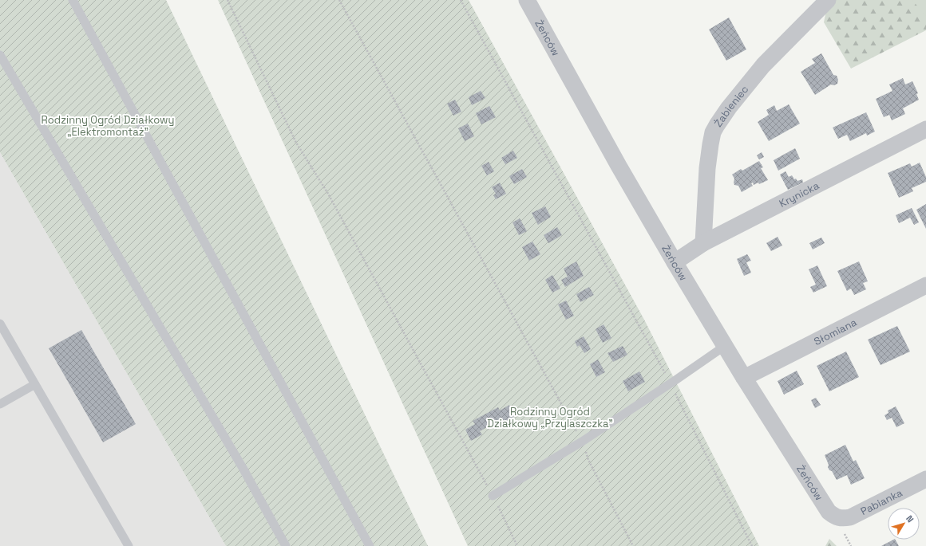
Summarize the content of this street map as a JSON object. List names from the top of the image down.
{
  "streets": {
    "street": [
      "Żeńców",
      "Żabieniec",
      "Krynicka",
      "Słomiana",
      "Pabianka"
    ]
  },
  "crossings": [
    ["Żeńców", "Krynicka"],
    ["Żeńców", "Słomiana"],
    ["Żeńców", "Pabianka"],
    ["Żabieniec", "Krynicka"]
  ],
  "parks": ["Rodzinny Ogród Działkowy „Elektromontaż”", "Rodzinny Ogród Działkowy „Przylaszczka”"],
  "north": "top right"
}
